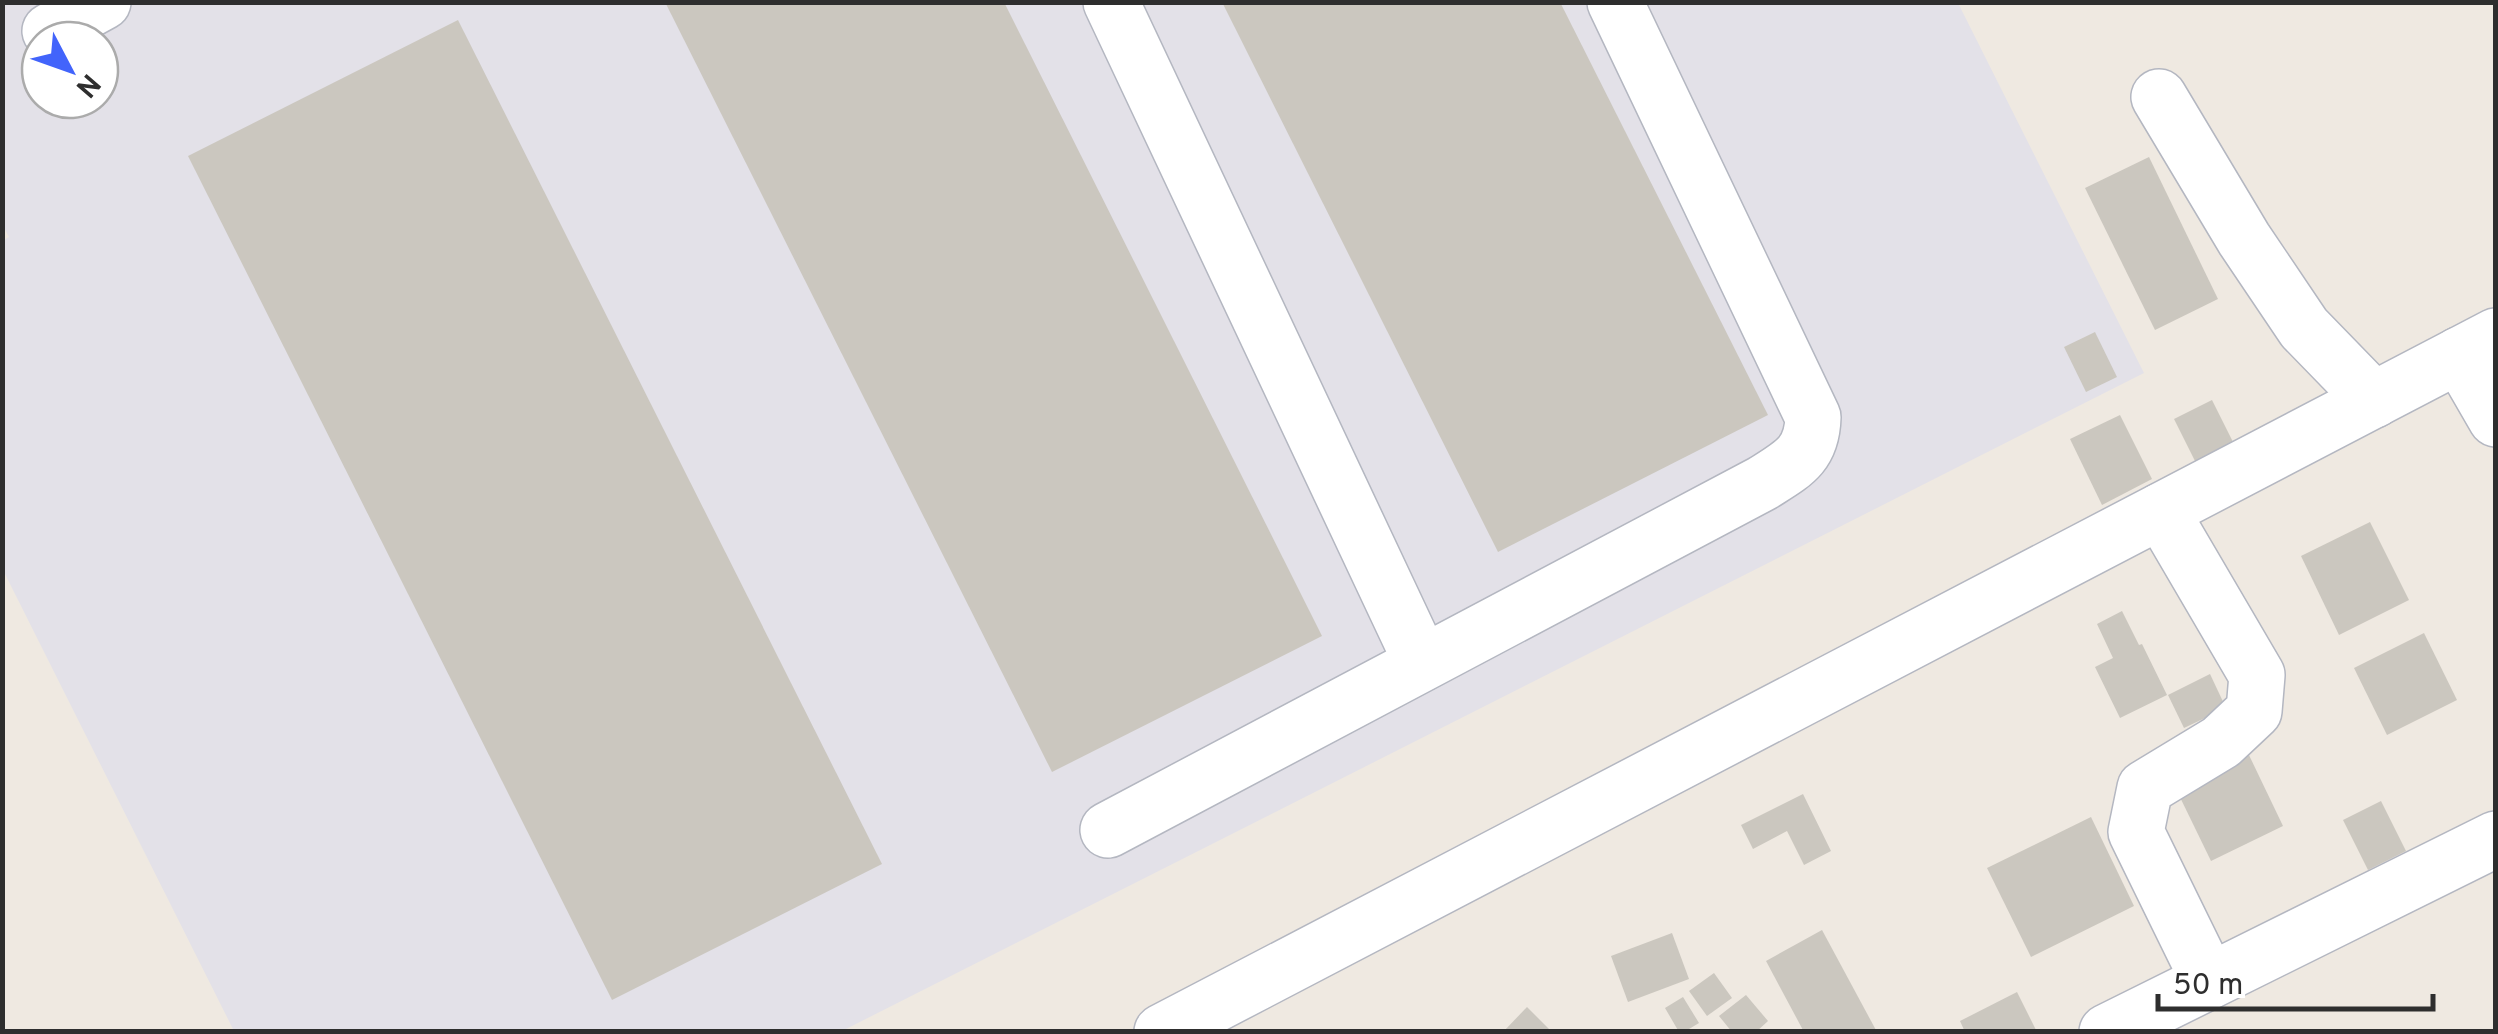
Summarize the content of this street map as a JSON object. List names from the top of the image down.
{
  "scale_bar": "50 m",
  "north": "bottom right"
}
